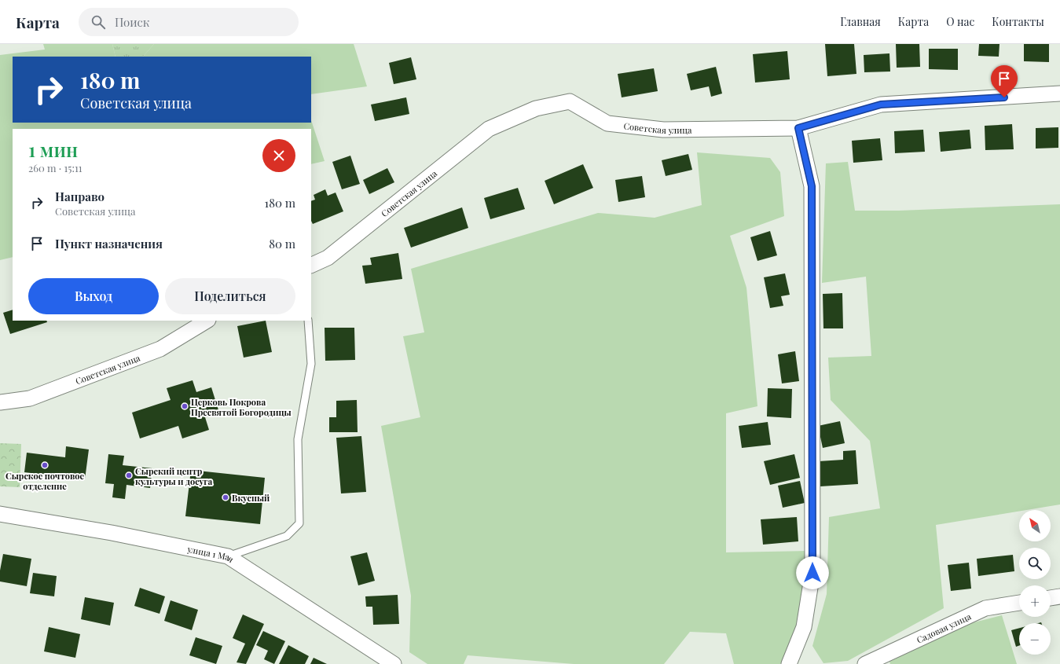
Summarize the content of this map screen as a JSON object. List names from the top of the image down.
{
  "streets": {
    "street": ["Советская улица", "улица 1 Мая", "Садовая улица"]
  },
  "places": [
    "Церковь Покрова Пресвятой Богородицы",
    "Сырское почтовое отделение",
    "Сырский центр культуры и досуга",
    "Вкусный"
  ],
  "north": "top left",
  "page": {
    "header": "Карта",
    "search": "Поиск",
    "nav": [
      "Главная",
      "Карта",
      "О нас",
      "Контакты"
    ],
    "turn": ["180 m", "Советская улица"],
    "heading": ["1 мин", "260 m · 15:11"],
    "list": [
      {
        "name": "Направо",
        "note": "Советская улица",
        "value": "180 m"
      },
      {
        "name": "Пункт назначения",
        "value": "80 m"
      }
    ],
    "buttons": ["Выход", "Поделиться"],
    "map_buttons": ["+", "−"]
  }
}
